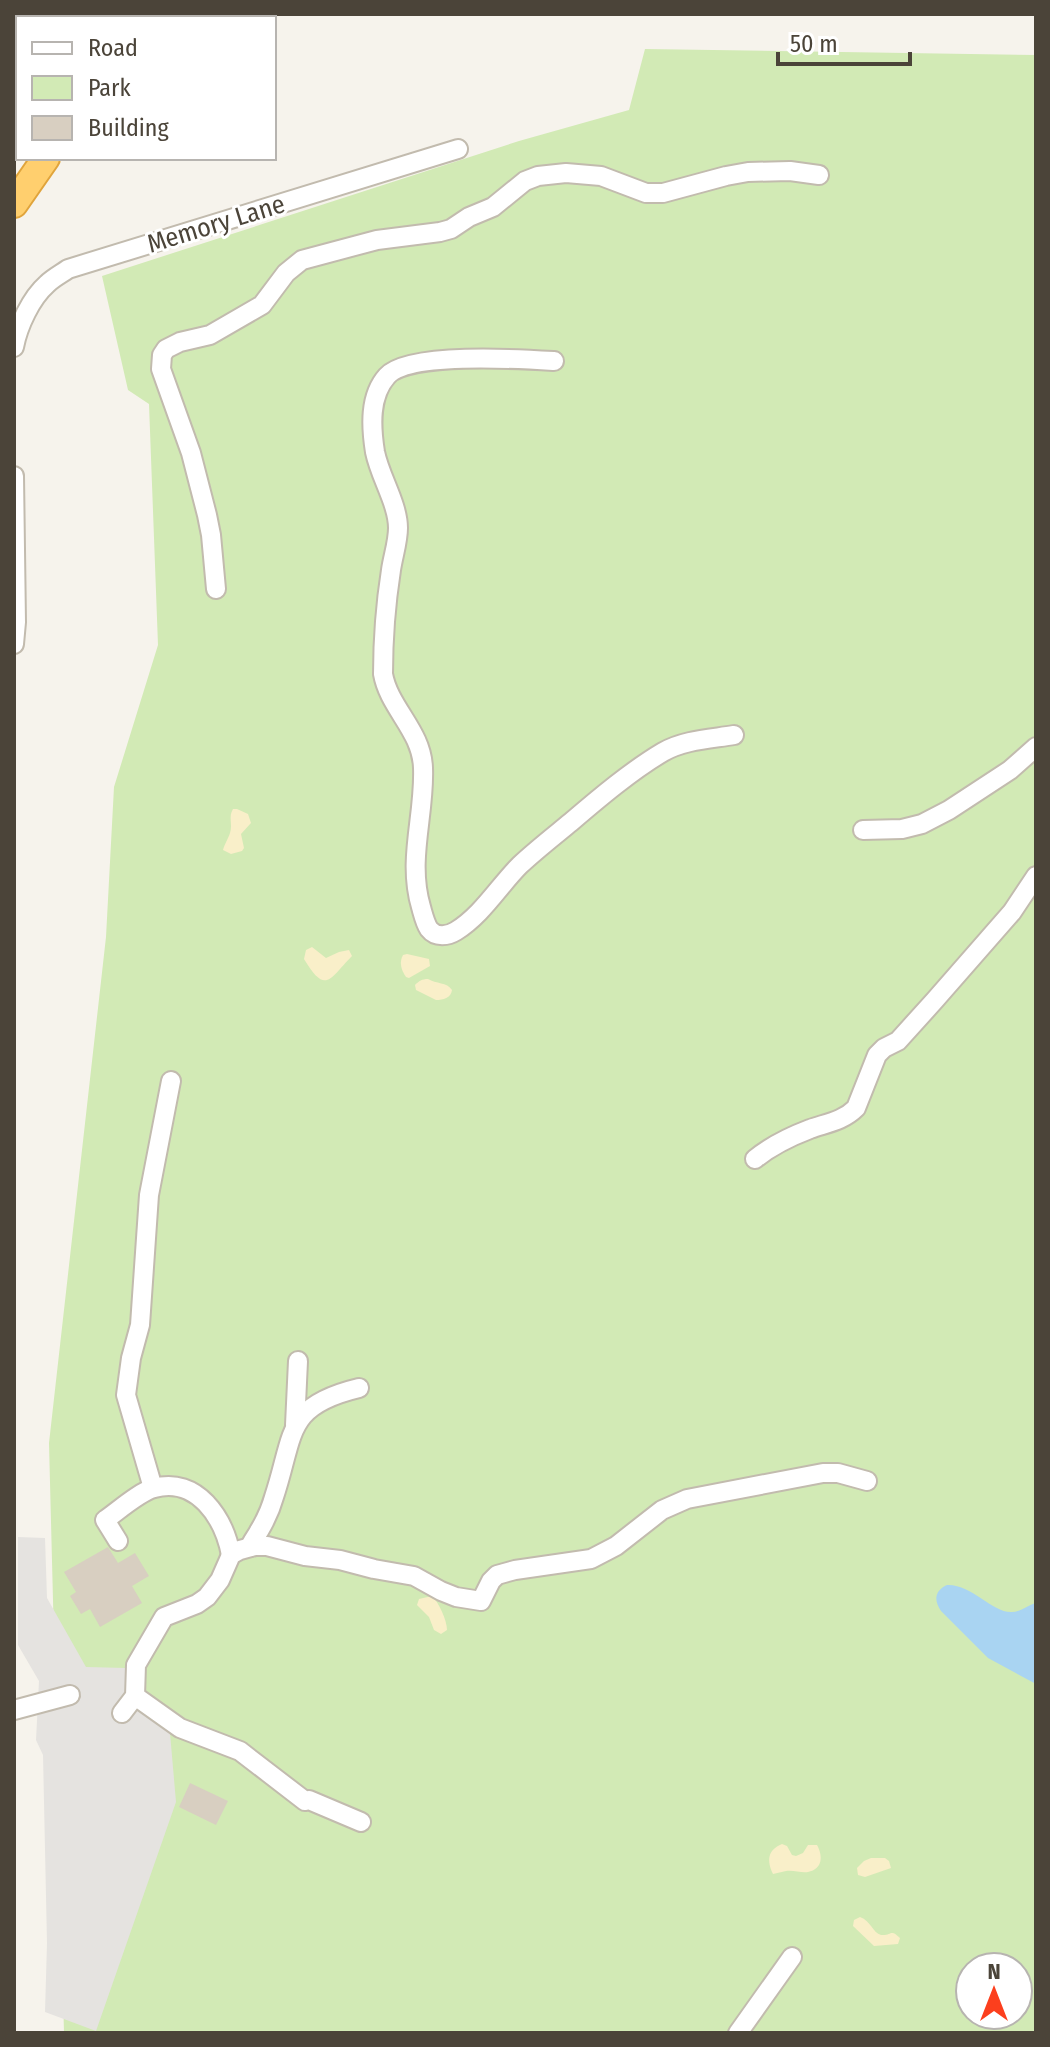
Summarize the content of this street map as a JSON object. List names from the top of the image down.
{
  "streets": {
    "street": ["Memory Lane"]
  },
  "legend": ["Road", "Park", "Building"],
  "scale_bar": "50 m",
  "north": "top"
}
